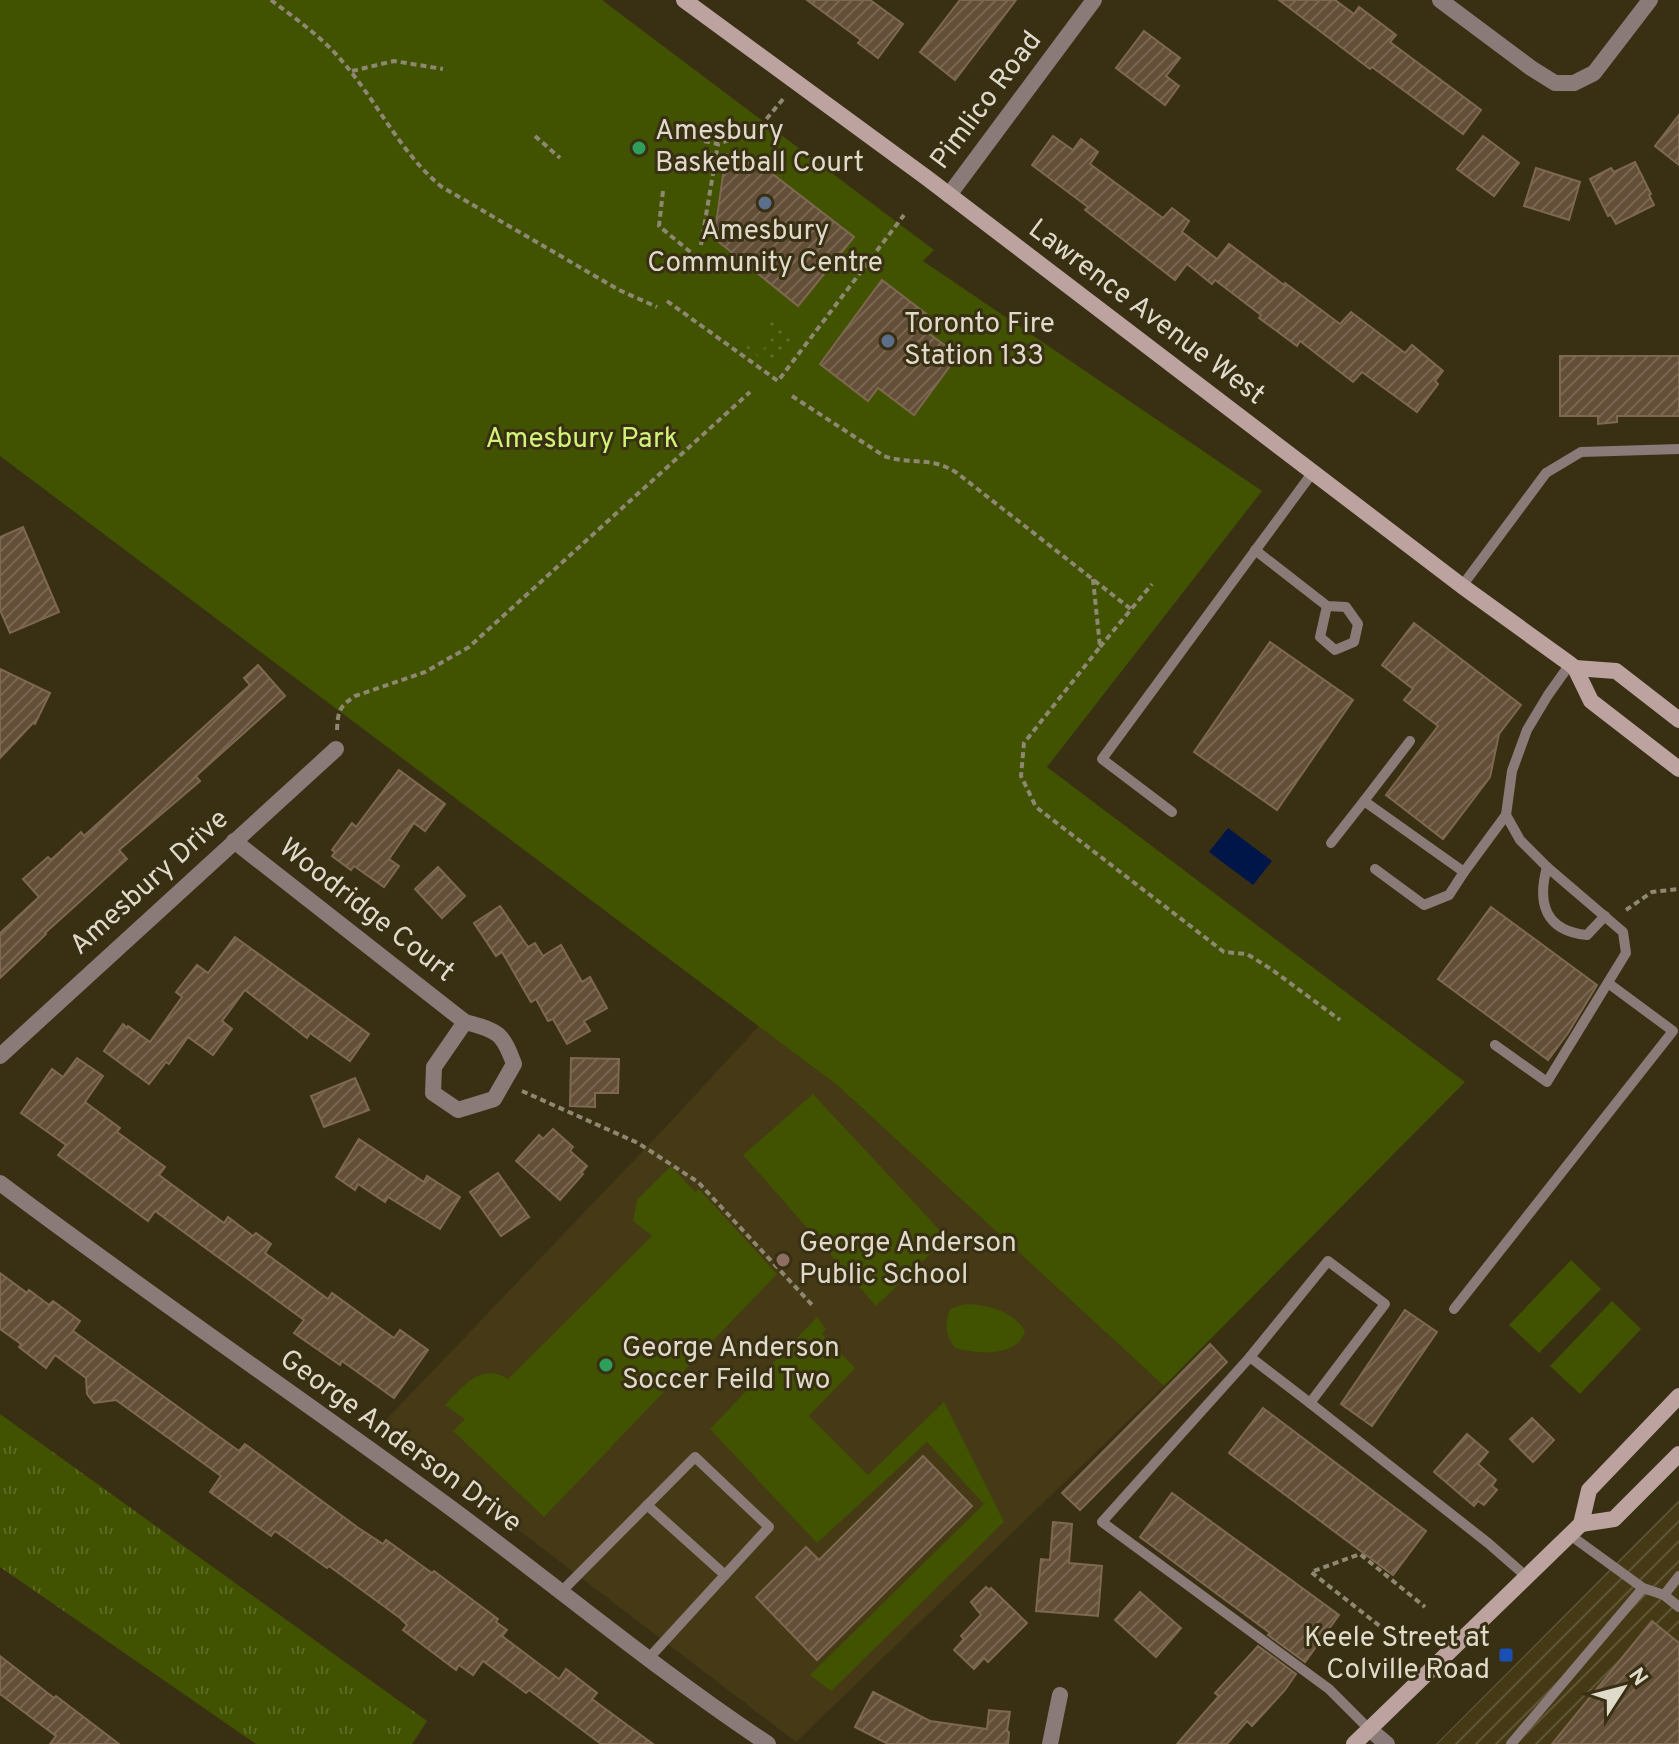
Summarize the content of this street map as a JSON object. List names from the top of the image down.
{
  "streets": {
    "main road": ["Lawrence Avenue West"],
    "street": [
      "Pimlico Road",
      "Amesbury Drive",
      "Woodridge Court",
      "George Anderson Drive"
    ]
  },
  "crossings": [
    ["Pimlico Road", "Lawrence Avenue West"],
    ["Amesbury Drive", "Woodridge Court"]
  ],
  "parks": ["Amesbury Park"],
  "places": {
    "other": [
      "Amesbury Basketball Court",
      "Amesbury Community Centre",
      "Toronto Fire Station 133",
      "George Anderson Public School",
      "George Anderson Soccer Feild Two"
    ],
    "transit": ["Keele Street at Colville Road"]
  },
  "north": "top right"
}
